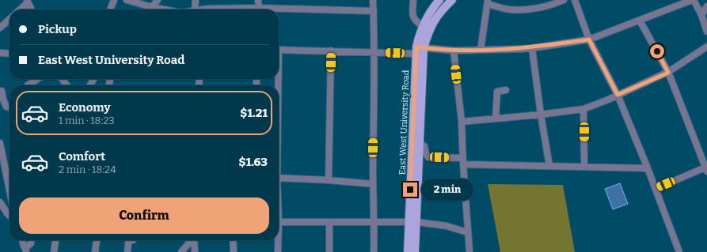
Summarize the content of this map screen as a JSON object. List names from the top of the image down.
{
  "streets": {
    "main road": ["East West University Road"]
  },
  "page": {
    "banner": ["Pickup", "East West University Road"],
    "list": [
      {
        "name": "Economy",
        "note": "1 min · 18:23",
        "value": "$1.21"
      },
      {
        "name": "Comfort",
        "note": "2 min · 18:24",
        "value": "$1.63"
      }
    ],
    "bubble": "2 min",
    "buttons": "Confirm"
  }
}
